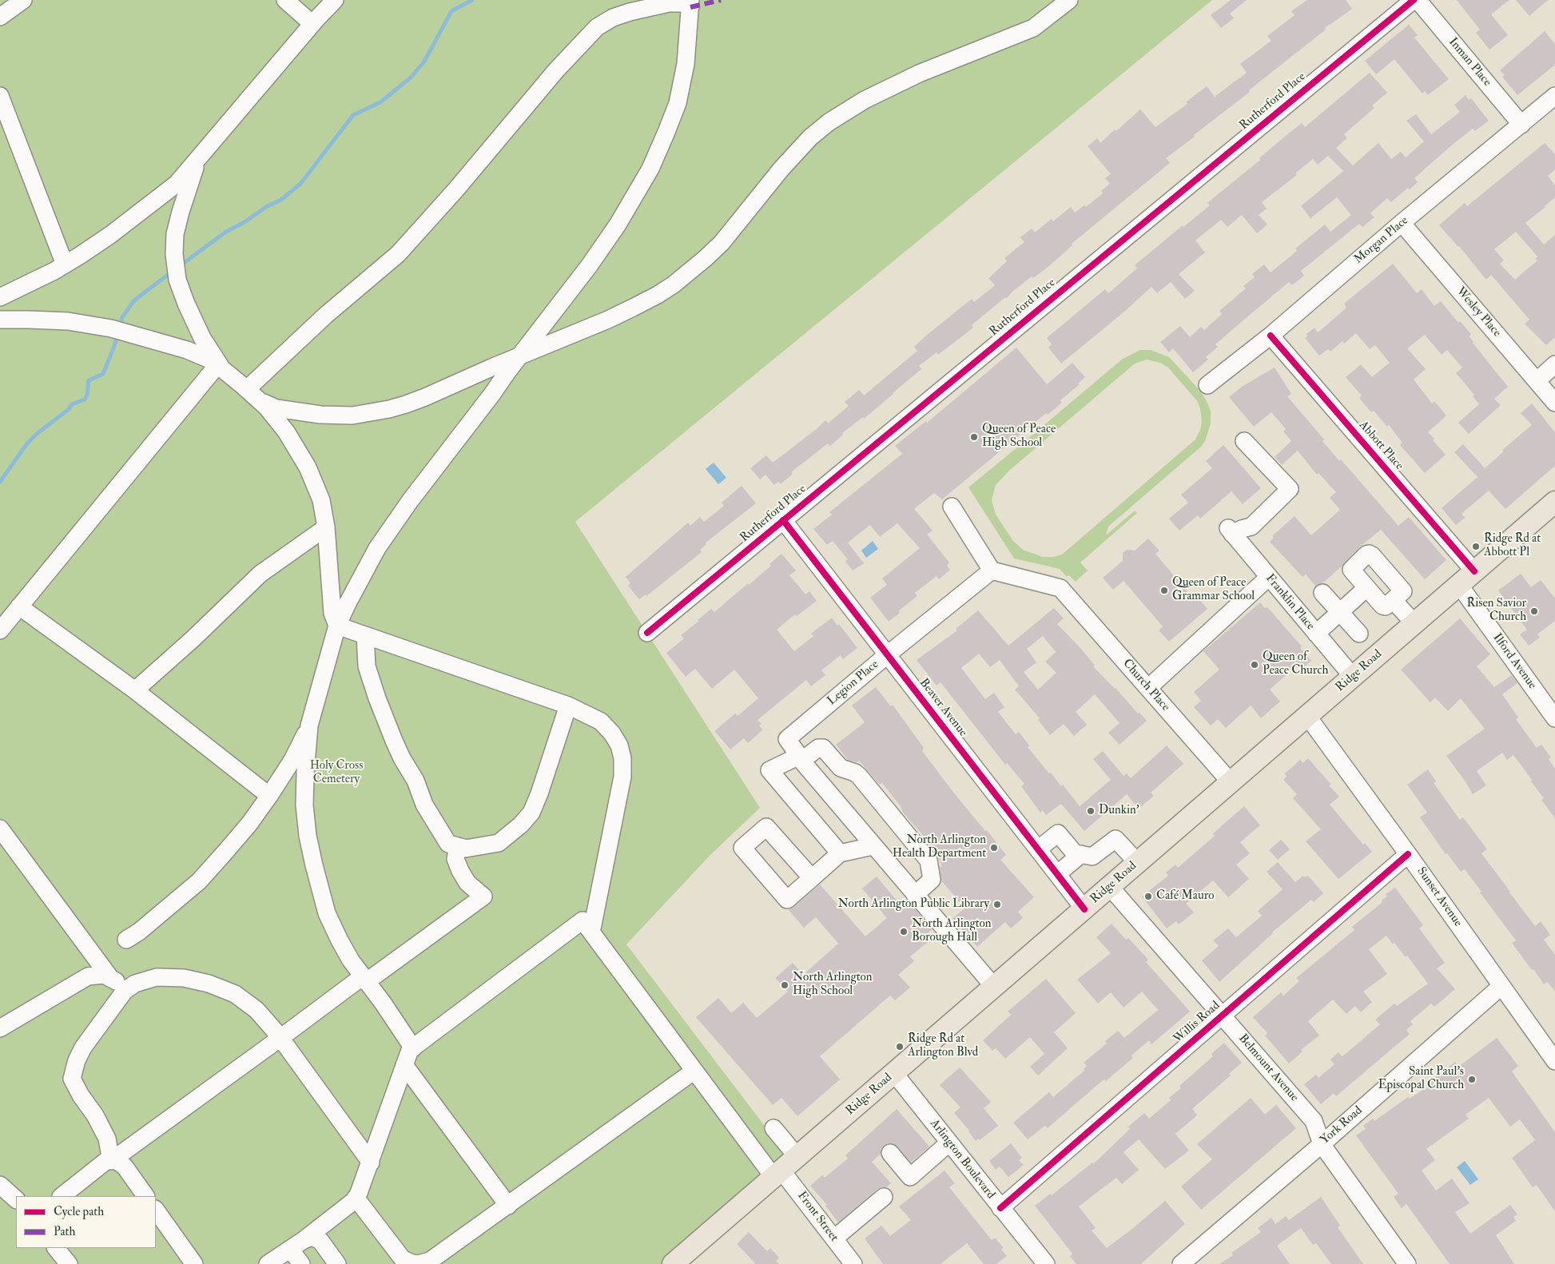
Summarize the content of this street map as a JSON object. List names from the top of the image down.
{
  "streets": {
    "main road": ["Ridge Road"],
    "street": [
      "Inman Place",
      "Rutherford Place",
      "Morgan Place",
      "Wesley Place",
      "Abbott Place",
      "Franklin Place",
      "Ilford Avenue",
      "Legion Place",
      "Church Place",
      "Beaver Avenue",
      "Sunset Avenue",
      "Willis Road",
      "Belmount Avenue",
      "York Road",
      "Arlington Boulevard",
      "Front Street"
    ]
  },
  "crossings": [
    ["Inman Place", "Morgan Place"],
    ["Rutherford Place", "Beaver Avenue"],
    ["Morgan Place", "Wesley Place"],
    ["Morgan Place", "Abbott Place"],
    ["Abbott Place", "Ridge Road"],
    ["Franklin Place", "Ridge Road"],
    ["Ilford Avenue", "Ridge Road"],
    ["Ridge Road", "Church Place"],
    ["Ridge Road", "Beaver Avenue"],
    ["Ridge Road", "Sunset Avenue"],
    ["Ridge Road", "Belmount Avenue"],
    ["Ridge Road", "Arlington Boulevard"],
    ["Ridge Road", "Front Street"],
    ["Legion Place", "Church Place"],
    ["Legion Place", "Beaver Avenue"],
    ["Sunset Avenue", "Willis Road"],
    ["Sunset Avenue", "York Road"],
    ["Willis Road", "Belmount Avenue"],
    ["Willis Road", "Arlington Boulevard"],
    ["Belmount Avenue", "York Road"]
  ],
  "parks": ["Holy Cross Cemetery"],
  "places": [
    "Queen of Peace High School",
    "Ridge Rd at Abbott Pl",
    "Queen of Peace Grammar School",
    "Risen Savior Church",
    "Queen of Peace Church",
    "Dunkin'",
    "North Arlington Health Department",
    "Café Mauro",
    "North Arlington Public Library",
    "North Arlington Borough Hall",
    "North Arlington High School",
    "Ridge Rd at Arlington Blvd",
    "Saint Paul's Episcopal Church"
  ],
  "legend": ["Cycle path", "Path"]
}
